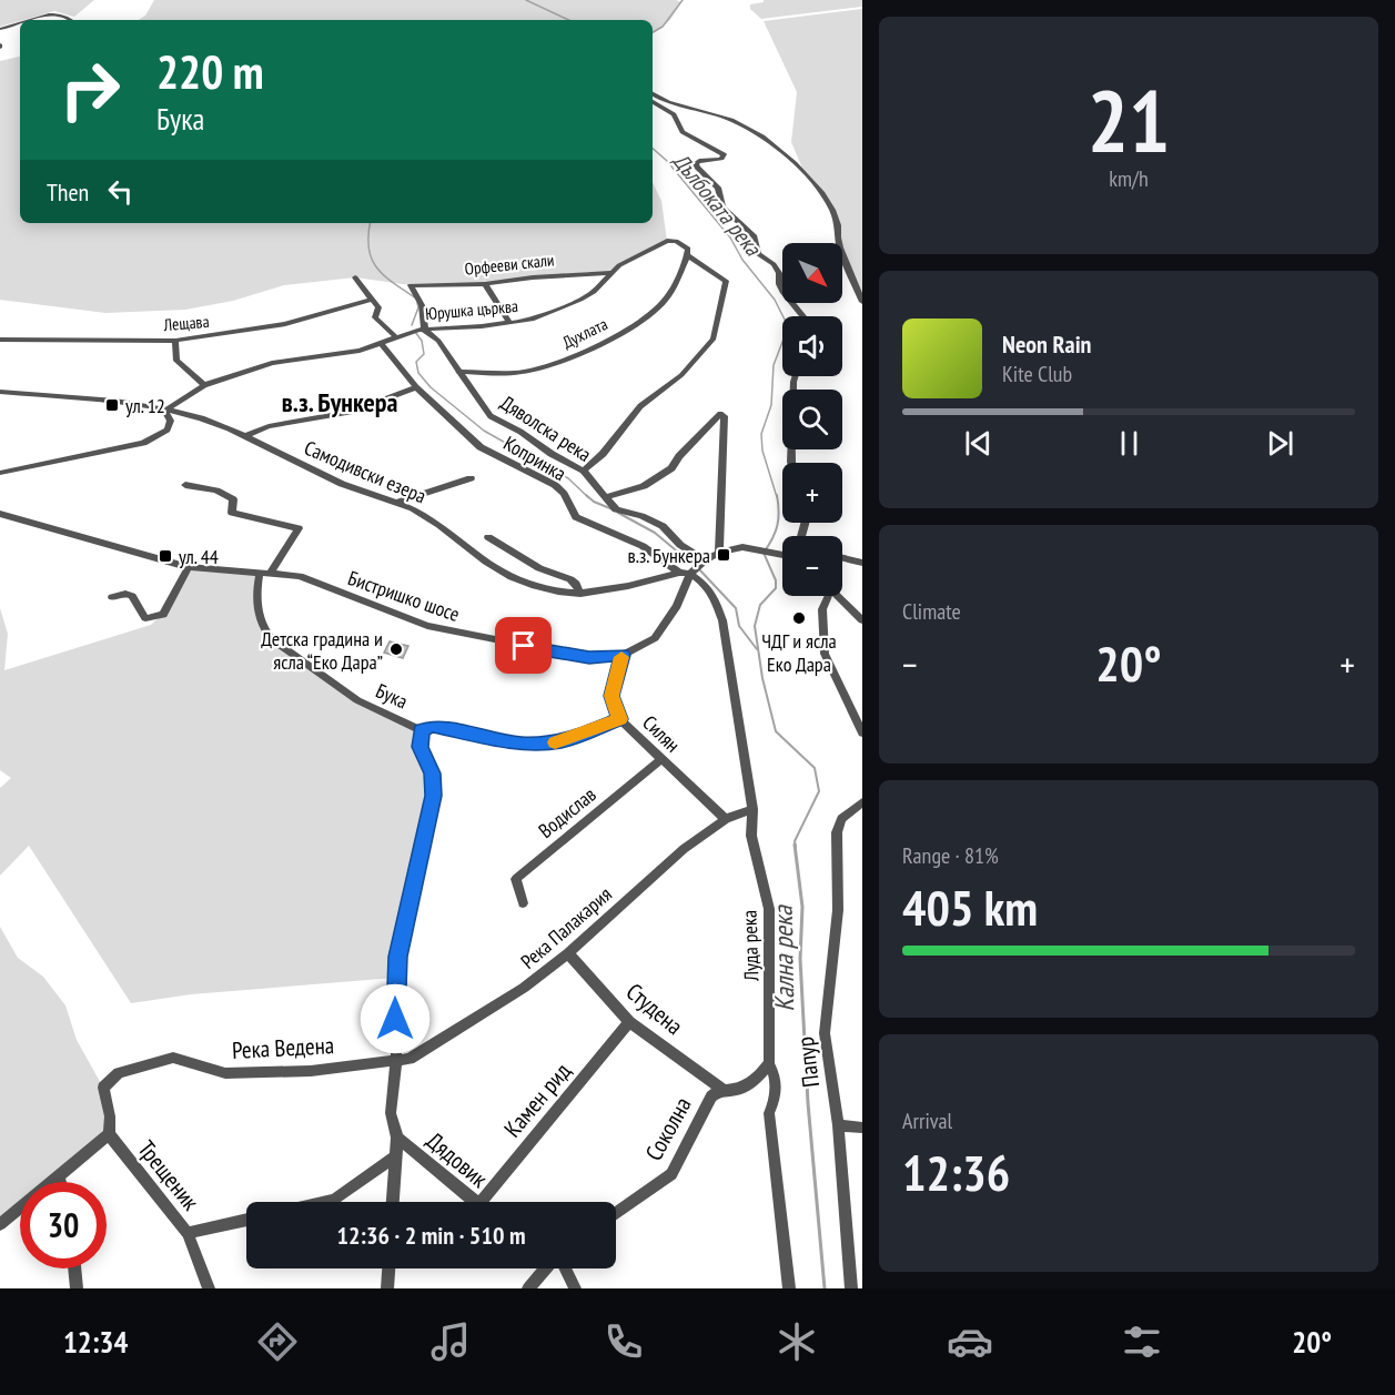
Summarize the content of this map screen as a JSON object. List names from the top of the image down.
{
  "streets": {
    "street": [
      "Орфееви скали",
      "Юрушка църква",
      "Лещава",
      "Духлата",
      "Дяволска река",
      "Копринка",
      "Самодивски езера",
      "Бистришко шосе",
      "Бука",
      "Силян",
      "Водислав",
      "Река Палакария",
      "Луда река",
      "Студена",
      "Река Ведена",
      "Папур",
      "Камен рид",
      "Соколна",
      "Дядовик",
      "Трещеник"
    ]
  },
  "crossings": [
    ["Орфееви скали", "Юрушка църква"],
    ["Орфееви скали", "Дяволска река"],
    ["Юрушка църква", "Духлата"],
    ["Юрушка църква", "Дяволска река"],
    ["Юрушка църква", "Копринка"],
    ["Юрушка църква", "Самодивски езера"],
    ["Духлата", "Дяволска река"],
    ["Дяволска река", "Бистришко шосе"],
    ["Копринка", "Самодивски езера"],
    ["Копринка", "Бистришко шосе"],
    ["Копринка", "Луда река"],
    ["Самодивски езера", "Бистришко шосе"],
    ["Самодивски езера", "Луда река"],
    ["Бистришко шосе", "Бука"],
    ["Бистришко шосе", "Силян"],
    ["Бистришко шосе", "Луда река"],
    ["Бука", "Силян"],
    ["Силян", "Водислав"],
    ["Силян", "Река Палакария"],
    ["Река Палакария", "Луда река"],
    ["Река Палакария", "Студена"],
    ["Река Палакария", "Река Ведена"],
    ["Студена", "Камен рид"],
    ["Студена", "Соколна"],
    ["Река Ведена", "Трещеник"]
  ],
  "districts": ["в.з. Бункера"],
  "water": ["Дълбоката река", "Кална река"],
  "places": {
    "transit": ["ул. 12", "в.з. Бункера", "ул. 44"],
    "other": ["ЧДГ и ясла Еко Дара", "Детска градина и ясла “Еко Дара”"]
  },
  "north": "bottom right",
  "page": {
    "tile": [
      ["21", "km/h"],
      "Climate",
      ["Range · 81%", "405 km"],
      ["Arrival", "12:36"]
    ],
    "turn": ["220 m", "Бука"],
    "then": "Then",
    "map_buttons": ["+", "−"],
    "song": ["Neon Rain", "Kite Club"],
    "heat": ["−", "20°", "+"],
    "limit": "30",
    "trip": "12:36 · 2 min · 510 m",
    "tabs": ["12:34", "20°"]
  }
}
